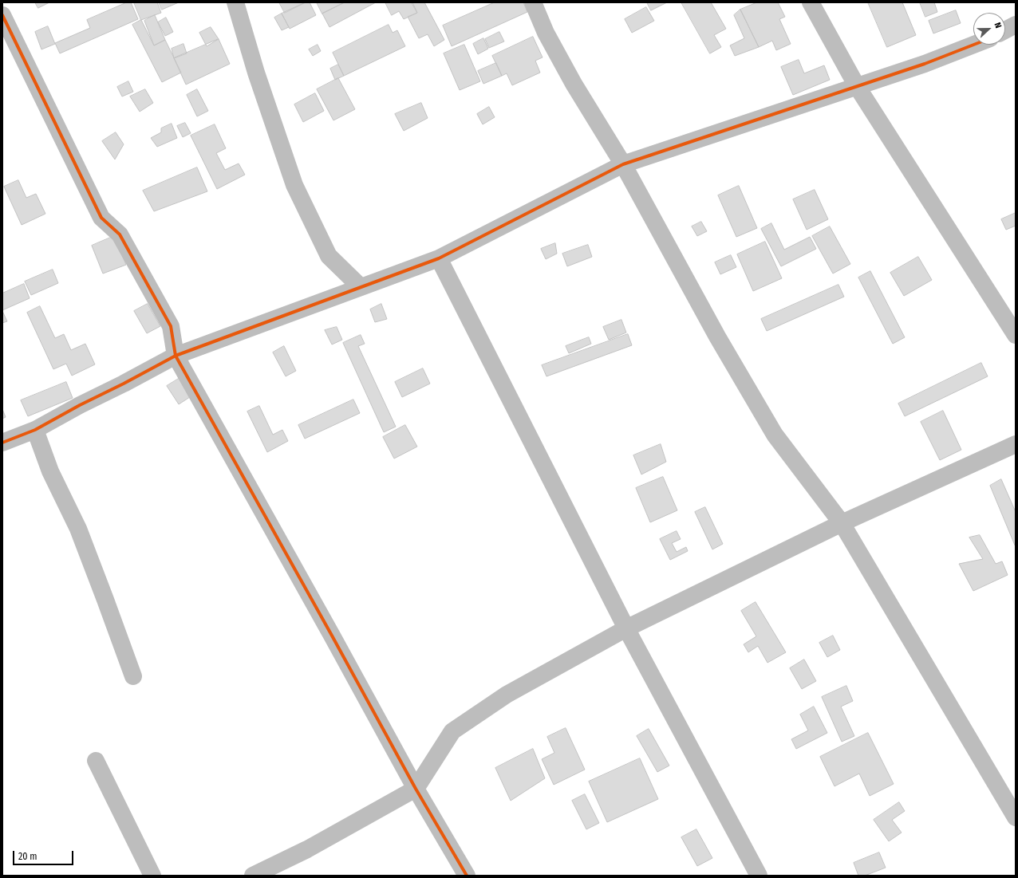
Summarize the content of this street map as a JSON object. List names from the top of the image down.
{
  "scale_bar": "20 m",
  "north": "right"
}
